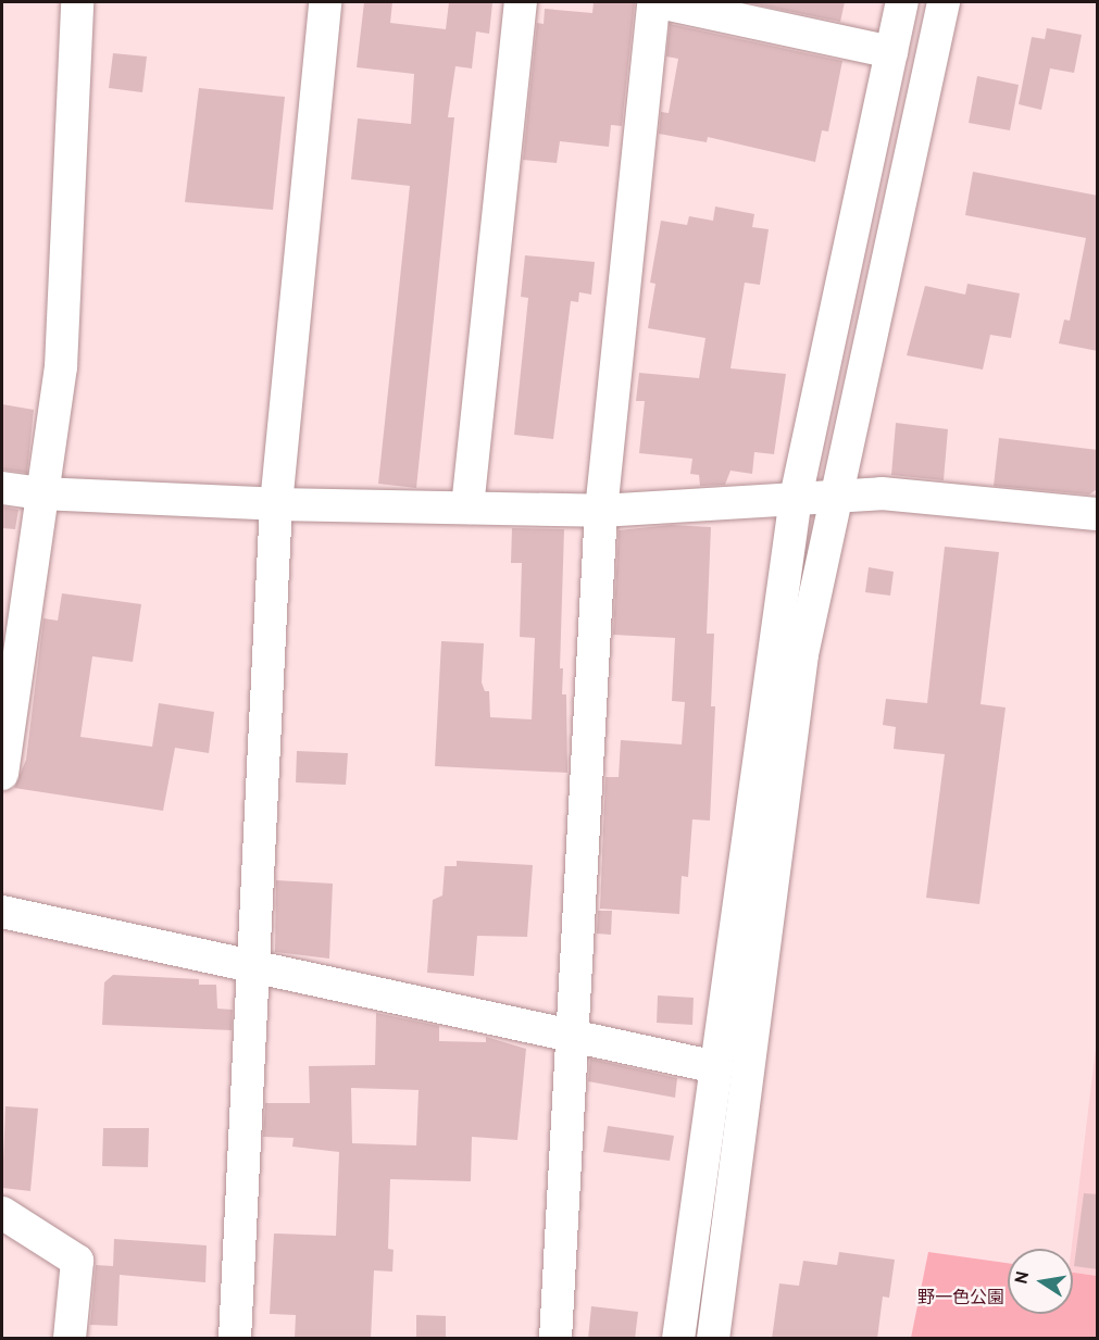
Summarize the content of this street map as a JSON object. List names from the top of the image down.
{
  "parks": ["野一色公園"],
  "north": "left"
}
